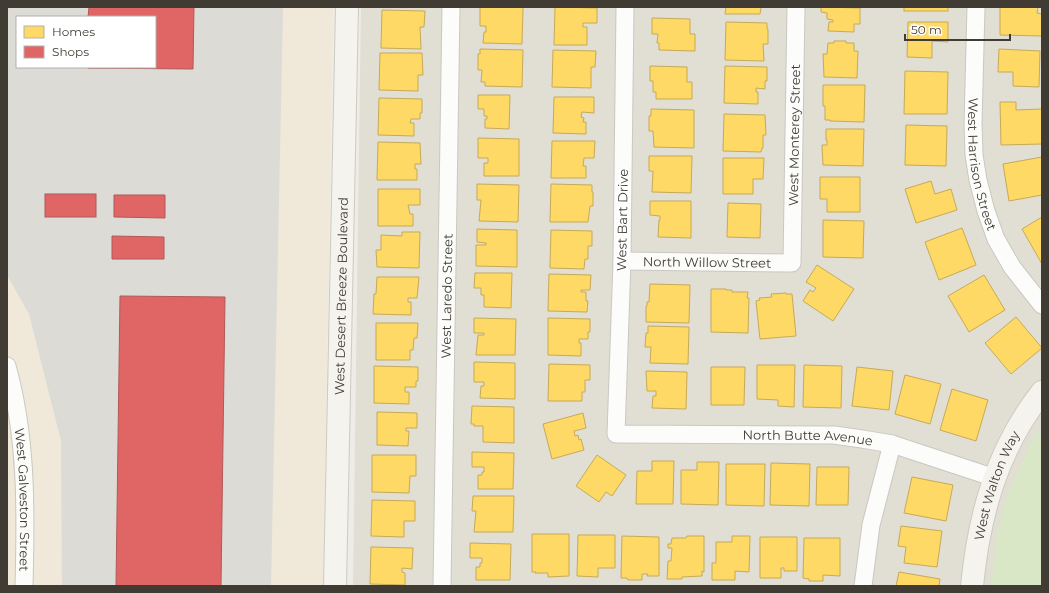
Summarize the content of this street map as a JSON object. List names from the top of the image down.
{
  "streets": {
    "street": [
      "West Monterey Street",
      "West Harrison Street",
      "West Bart Drive",
      "North Willow Street",
      "West Laredo Street",
      "West Desert Breeze Boulevard",
      "North Butte Avenue",
      "West Walton Way",
      "West Galveston Street"
    ]
  },
  "crossings": [
    ["West Monterey Street", "North Willow Street"],
    ["West Bart Drive", "North Willow Street"],
    ["West Bart Drive", "North Butte Avenue"],
    ["North Butte Avenue", "West Walton Way"]
  ],
  "legend": ["Homes", "Shops"],
  "scale_bar": "50 m"
}
